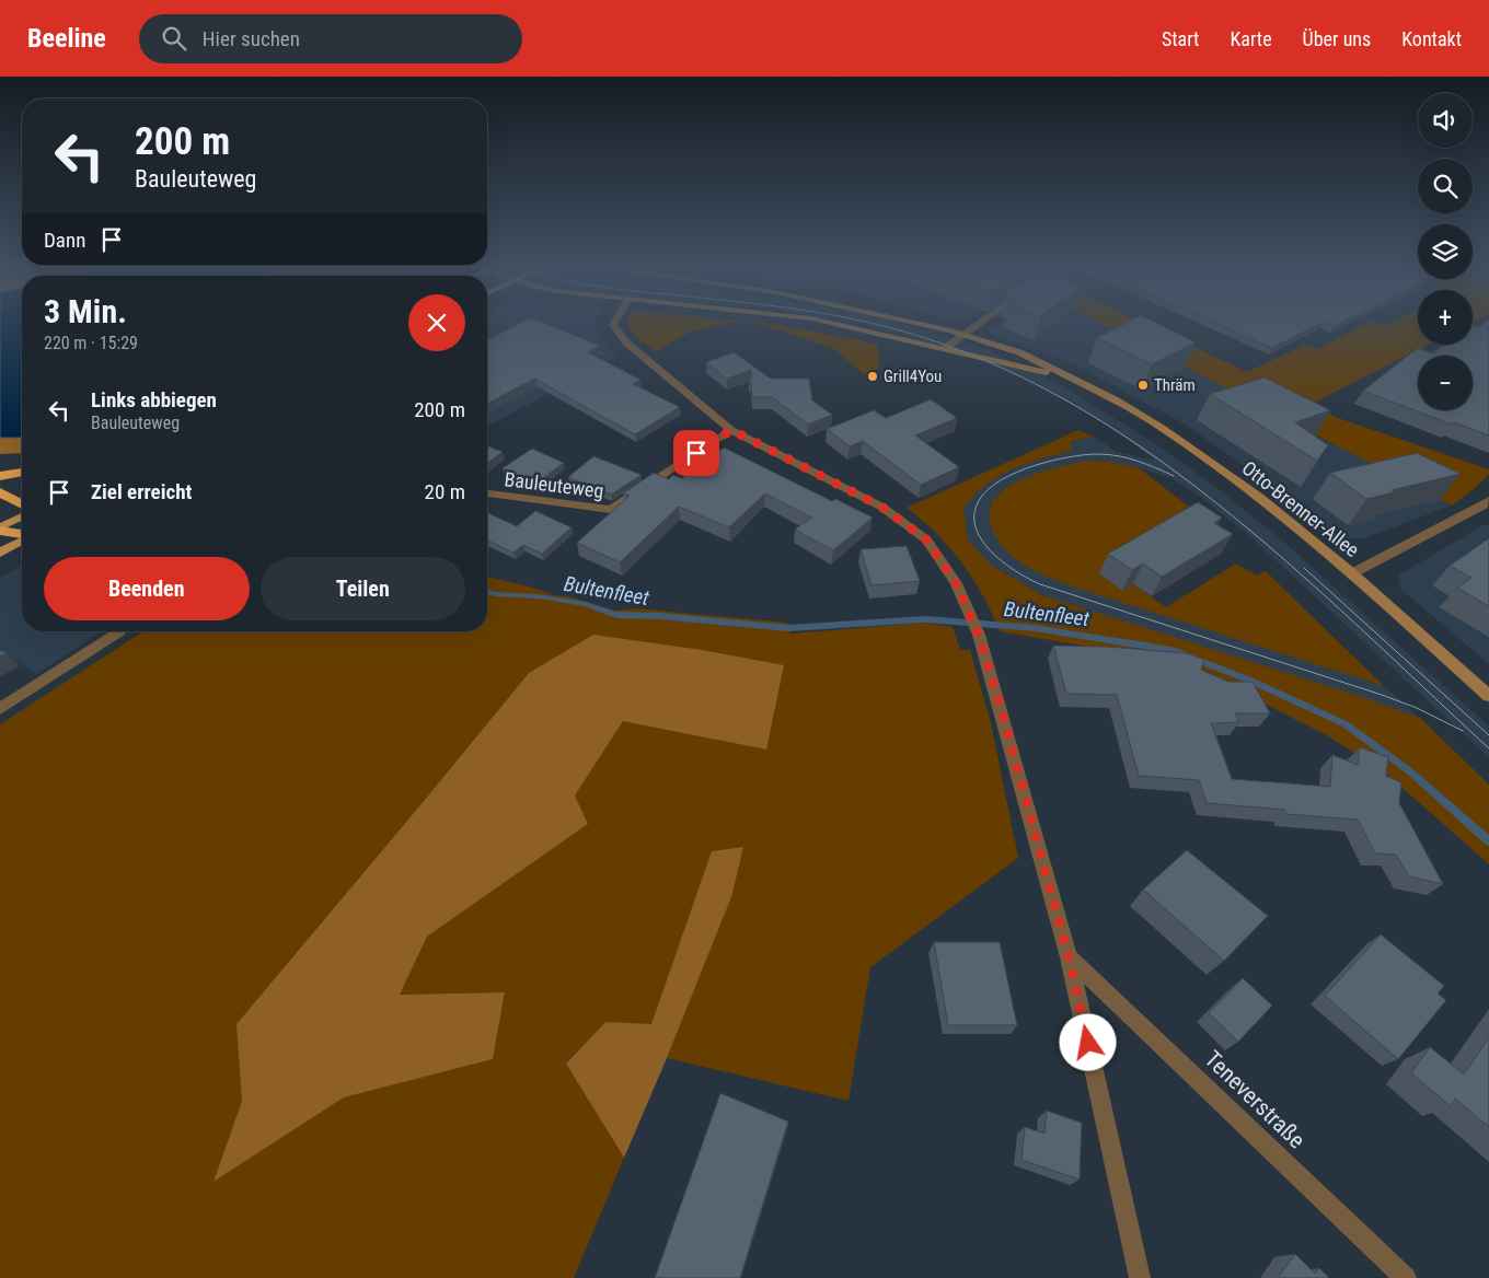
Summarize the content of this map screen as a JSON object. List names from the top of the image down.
{
  "streets": {
    "street": ["Bauleuteweg", "Otto-Brenner-Allee", "Teneverstraße"]
  },
  "water": ["Bultenfleet"],
  "places": ["Grill4You", "Thräm"],
  "page": {
    "header": "Beeline",
    "search": "Hier suchen",
    "nav": [
      "Start",
      "Karte",
      "Über uns",
      "Kontakt"
    ],
    "map_buttons": ["+", "−"],
    "turn": ["200 m", "Bauleuteweg"],
    "then": "Dann",
    "heading": ["3 Min.", "220 m · 15:29"],
    "list": [
      {
        "name": "Links abbiegen",
        "note": "Bauleuteweg",
        "value": "200 m"
      },
      {
        "name": "Ziel erreicht",
        "value": "20 m"
      }
    ],
    "buttons": ["Beenden", "Teilen"]
  }
}
